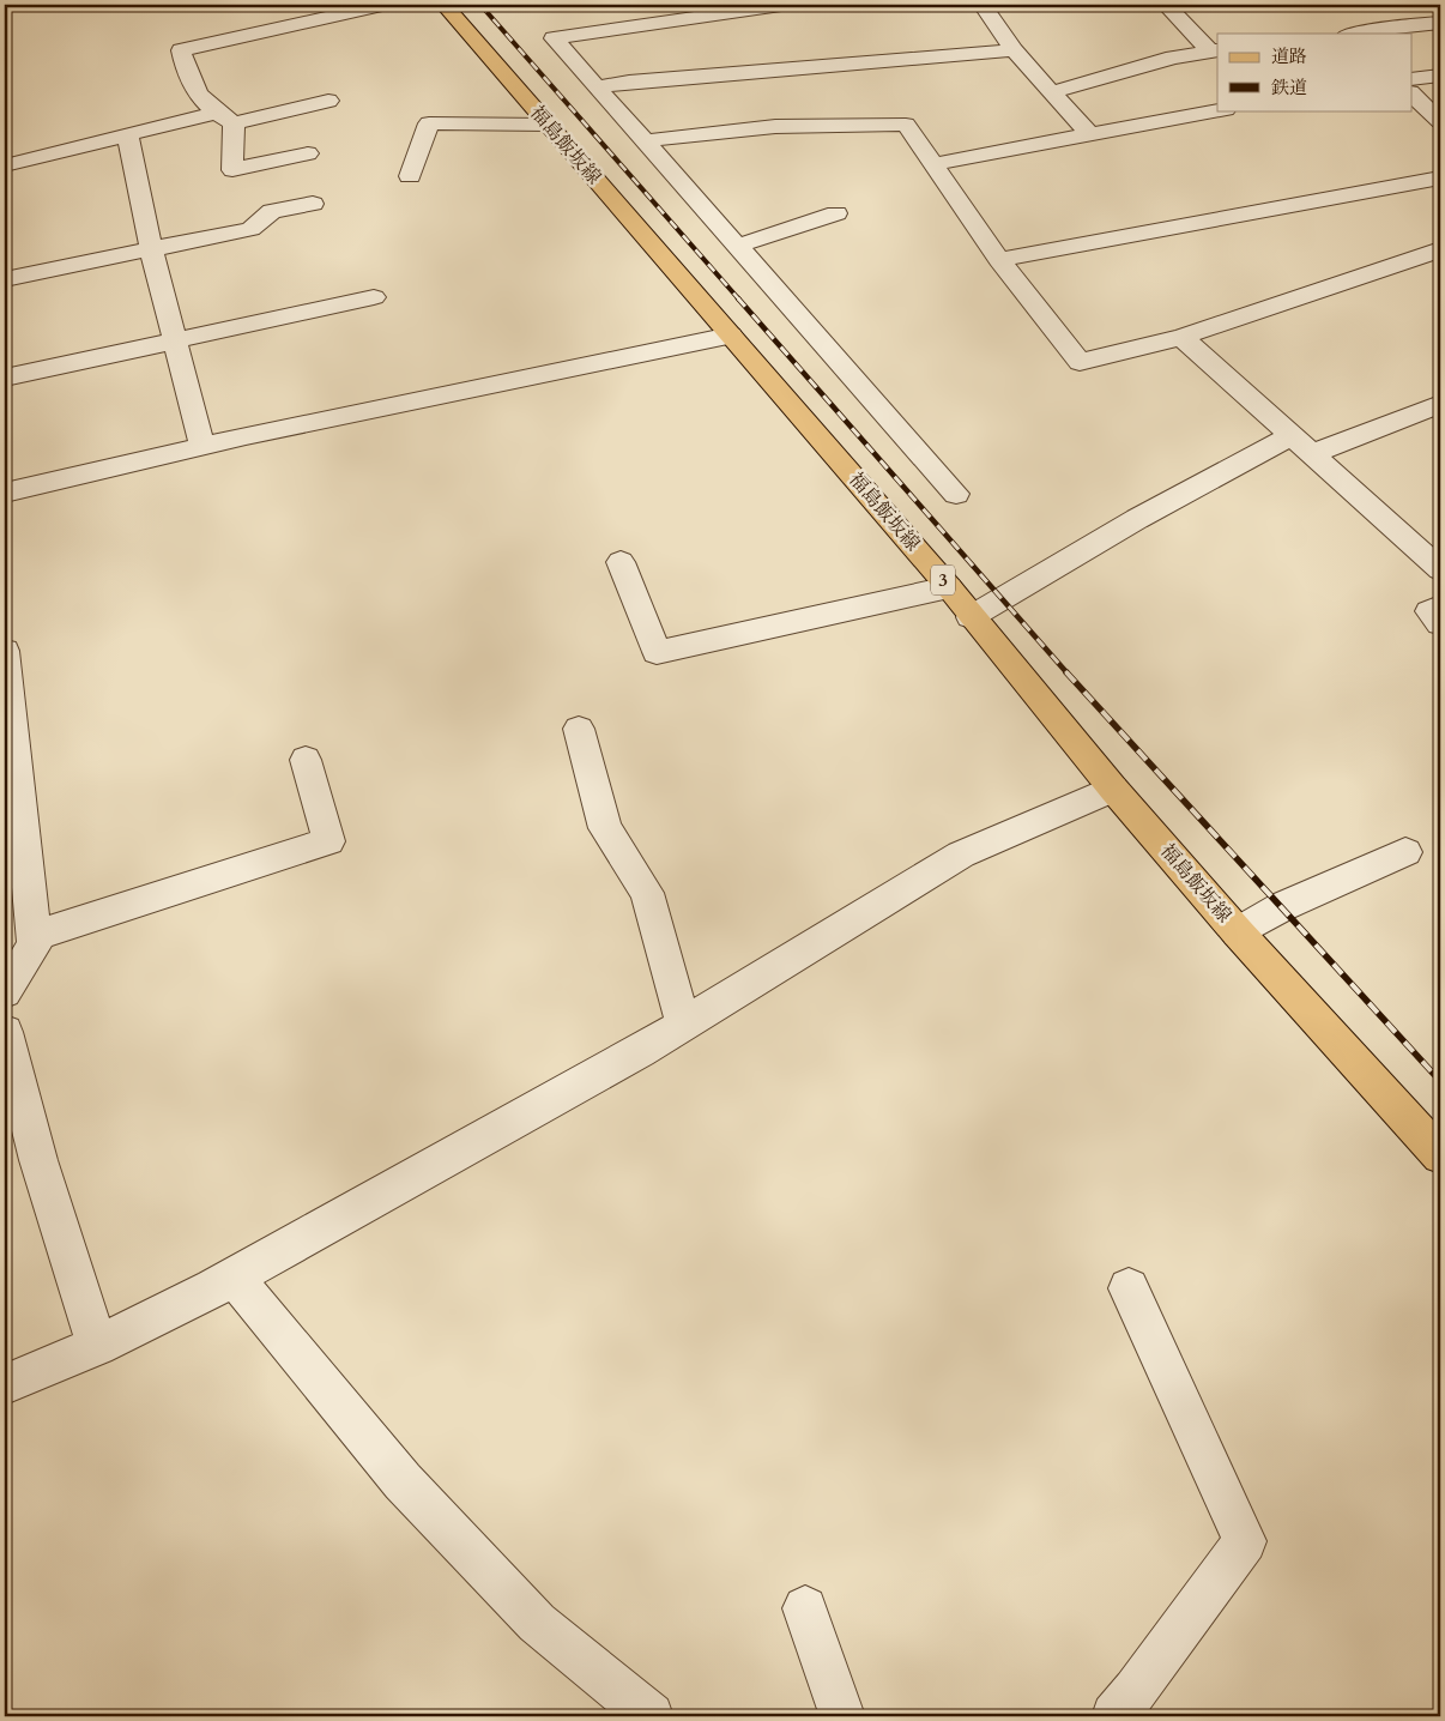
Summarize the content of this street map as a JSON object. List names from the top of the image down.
{
  "streets": {
    "main road": ["福島飯坂線", "3"]
  },
  "legend": ["道路", "鉄道"]
}
